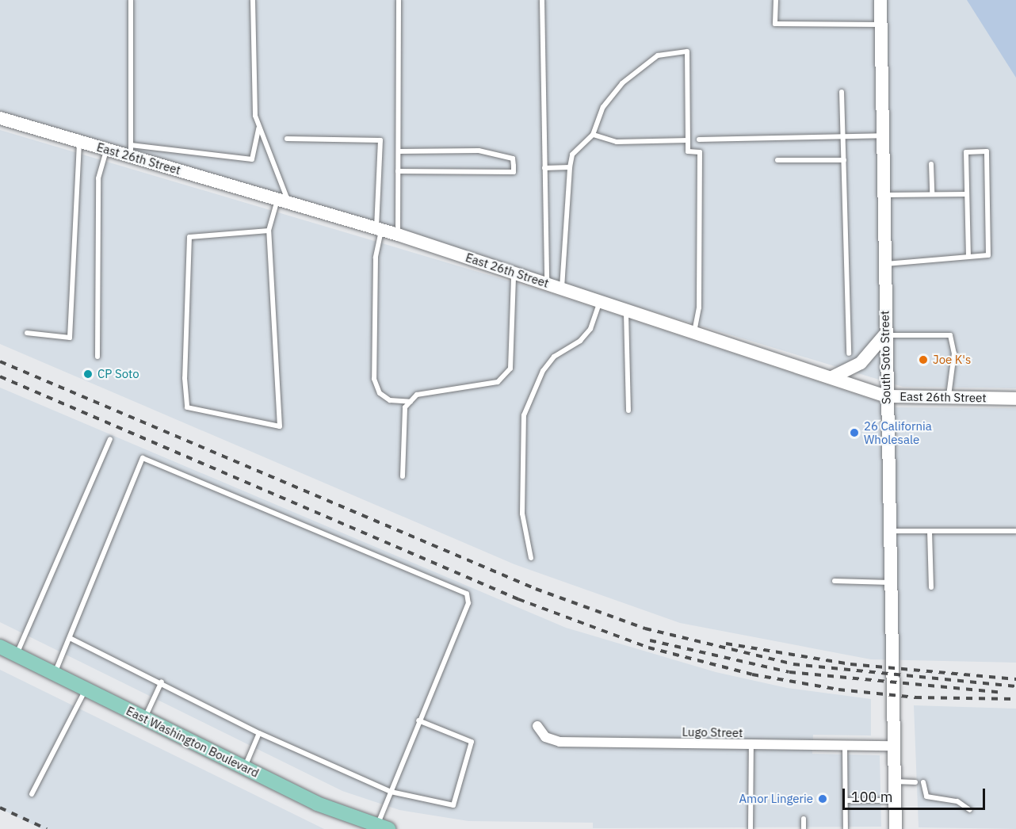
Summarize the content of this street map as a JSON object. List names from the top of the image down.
{
  "streets": {
    "main road": ["East Washington Boulevard"],
    "street": ["East 26th Street", "South Soto Street", "Lugo Street"]
  },
  "crossings": [
    ["East 26th Street", "South Soto Street"],
    ["South Soto Street", "Lugo Street"]
  ],
  "places": [
    "Joe K's",
    "CP Soto",
    "26 California Wholesale",
    "Amor Lingerie"
  ],
  "scale_bar": "100 m"
}
